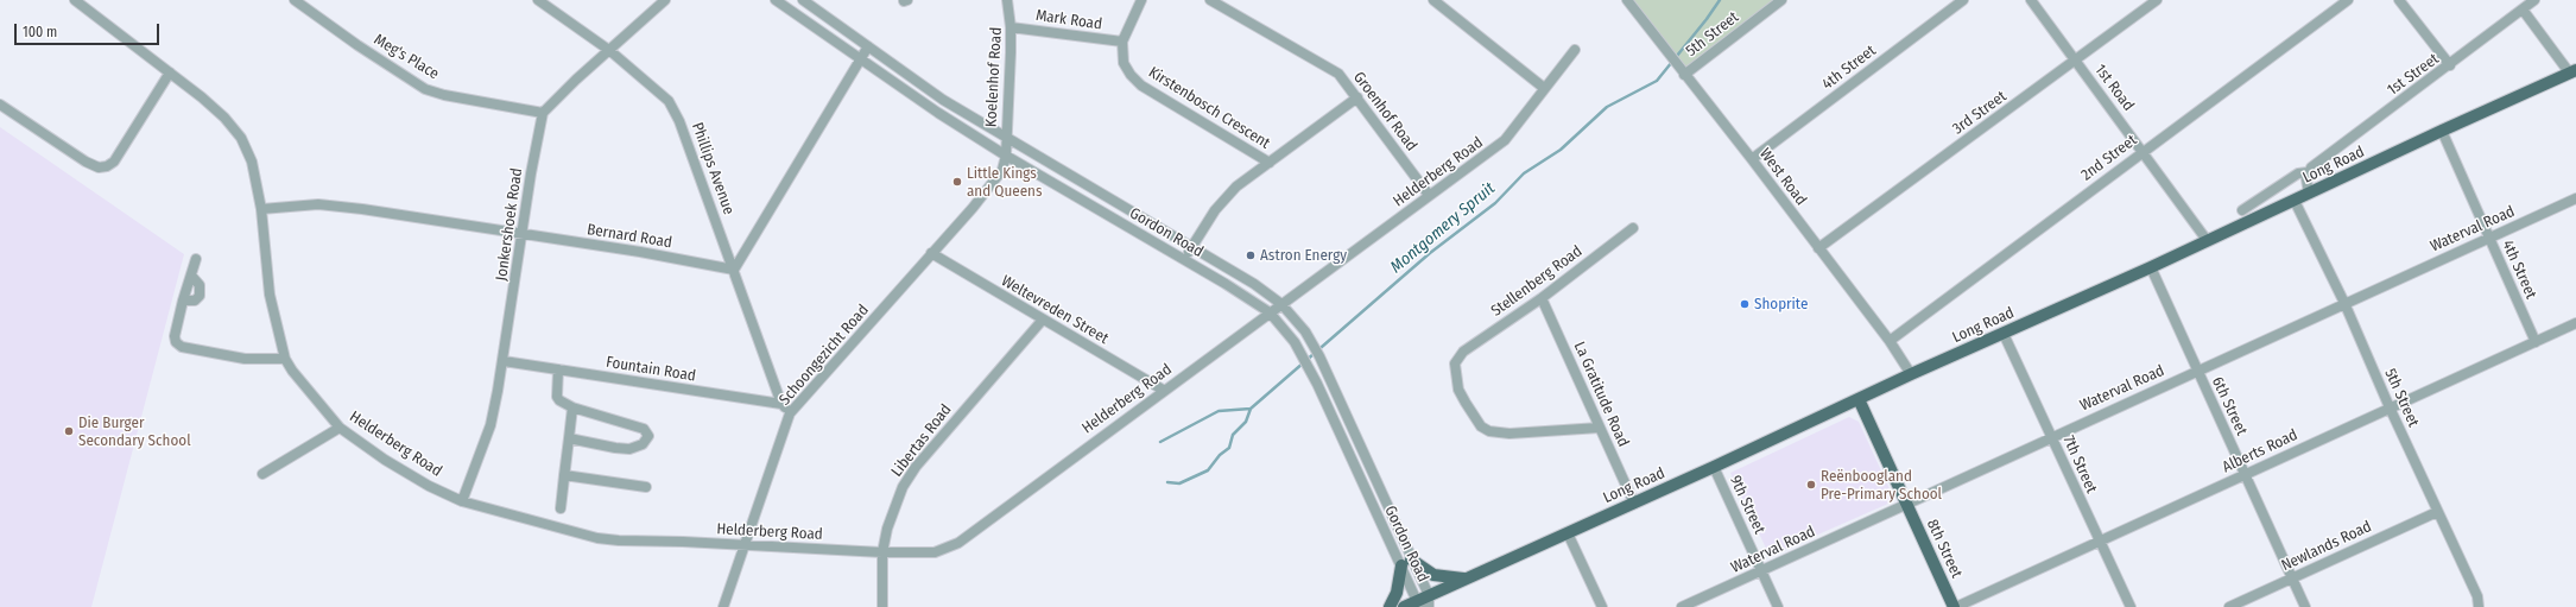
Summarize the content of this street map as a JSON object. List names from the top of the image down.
{
  "streets": {
    "main road": ["Long Road", "8th Street"],
    "street": [
      "Mark Road",
      "5th Street",
      "Meg's Place",
      "4th Street",
      "1st Street",
      "Koelenhof Road",
      "1st Road",
      "Kirstenbosch Crescent",
      "Groenhof Road",
      "3rd Street",
      "2nd Street",
      "Phillips Avenue",
      "Helderberg Road",
      "West Road",
      "Jonkershoek Road",
      "Waterval Road",
      "Gordon Road",
      "Bernard Road",
      "Stellenberg Road",
      "Weltevreden Street",
      "Schoongezicht Road",
      "Fountain Road",
      "La Gratitude Road",
      "6th Street",
      "Libertas Road",
      "Alberts Road",
      "7th Street",
      "9th Street",
      "Newlands Road"
    ]
  },
  "crossings": [
    ["Mark Road", "Koelenhof Road"],
    ["Mark Road", "Kirstenbosch Crescent"],
    ["5th Street", "Long Road"],
    ["5th Street", "West Road"],
    ["5th Street", "Waterval Road"],
    ["5th Street", "Alberts Road"],
    ["5th Street", "Newlands Road"],
    ["Meg's Place", "Jonkershoek Road"],
    ["4th Street", "Long Road"],
    ["4th Street", "West Road"],
    ["4th Street", "Waterval Road"],
    ["4th Street", "Alberts Road"],
    ["Koelenhof Road", "Gordon Road"],
    ["Koelenhof Road", "Schoongezicht Road"],
    ["1st Road", "3rd Street"],
    ["1st Road", "2nd Street"],
    ["1st Road", "Long Road"],
    ["Groenhof Road", "Helderberg Road"],
    ["3rd Street", "West Road"],
    ["2nd Street", "West Road"],
    ["Long Road", "West Road"],
    ["Long Road", "Gordon Road"],
    ["Long Road", "La Gratitude Road"],
    ["Long Road", "6th Street"],
    ["Long Road", "7th Street"],
    ["Long Road", "9th Street"],
    ["Long Road", "8th Street"],
    ["Phillips Avenue", "Bernard Road"],
    ["Phillips Avenue", "Fountain Road"],
    ["Helderberg Road", "Jonkershoek Road"],
    ["Helderberg Road", "Gordon Road"],
    ["Helderberg Road", "Bernard Road"],
    ["Helderberg Road", "Weltevreden Street"],
    ["Helderberg Road", "Schoongezicht Road"],
    ["Helderberg Road", "Libertas Road"],
    ["Jonkershoek Road", "Bernard Road"],
    ["Jonkershoek Road", "Fountain Road"],
    ["Waterval Road", "6th Street"],
    ["Waterval Road", "7th Street"],
    ["Waterval Road", "9th Street"],
    ["Waterval Road", "8th Street"],
    ["Gordon Road", "Schoongezicht Road"],
    ["Stellenberg Road", "La Gratitude Road"],
    ["Weltevreden Street", "Schoongezicht Road"],
    ["Weltevreden Street", "Libertas Road"],
    ["6th Street", "Alberts Road"],
    ["6th Street", "Newlands Road"],
    ["Alberts Road", "7th Street"],
    ["Alberts Road", "8th Street"]
  ],
  "water": ["Montgomery Spruit"],
  "places": [
    "Little Kings and Queens",
    "Astron Energy",
    "Shoprite",
    "Die Burger Secondary School",
    "Reënboogland Pre-Primary School"
  ],
  "scale_bar": "100 m"
}
